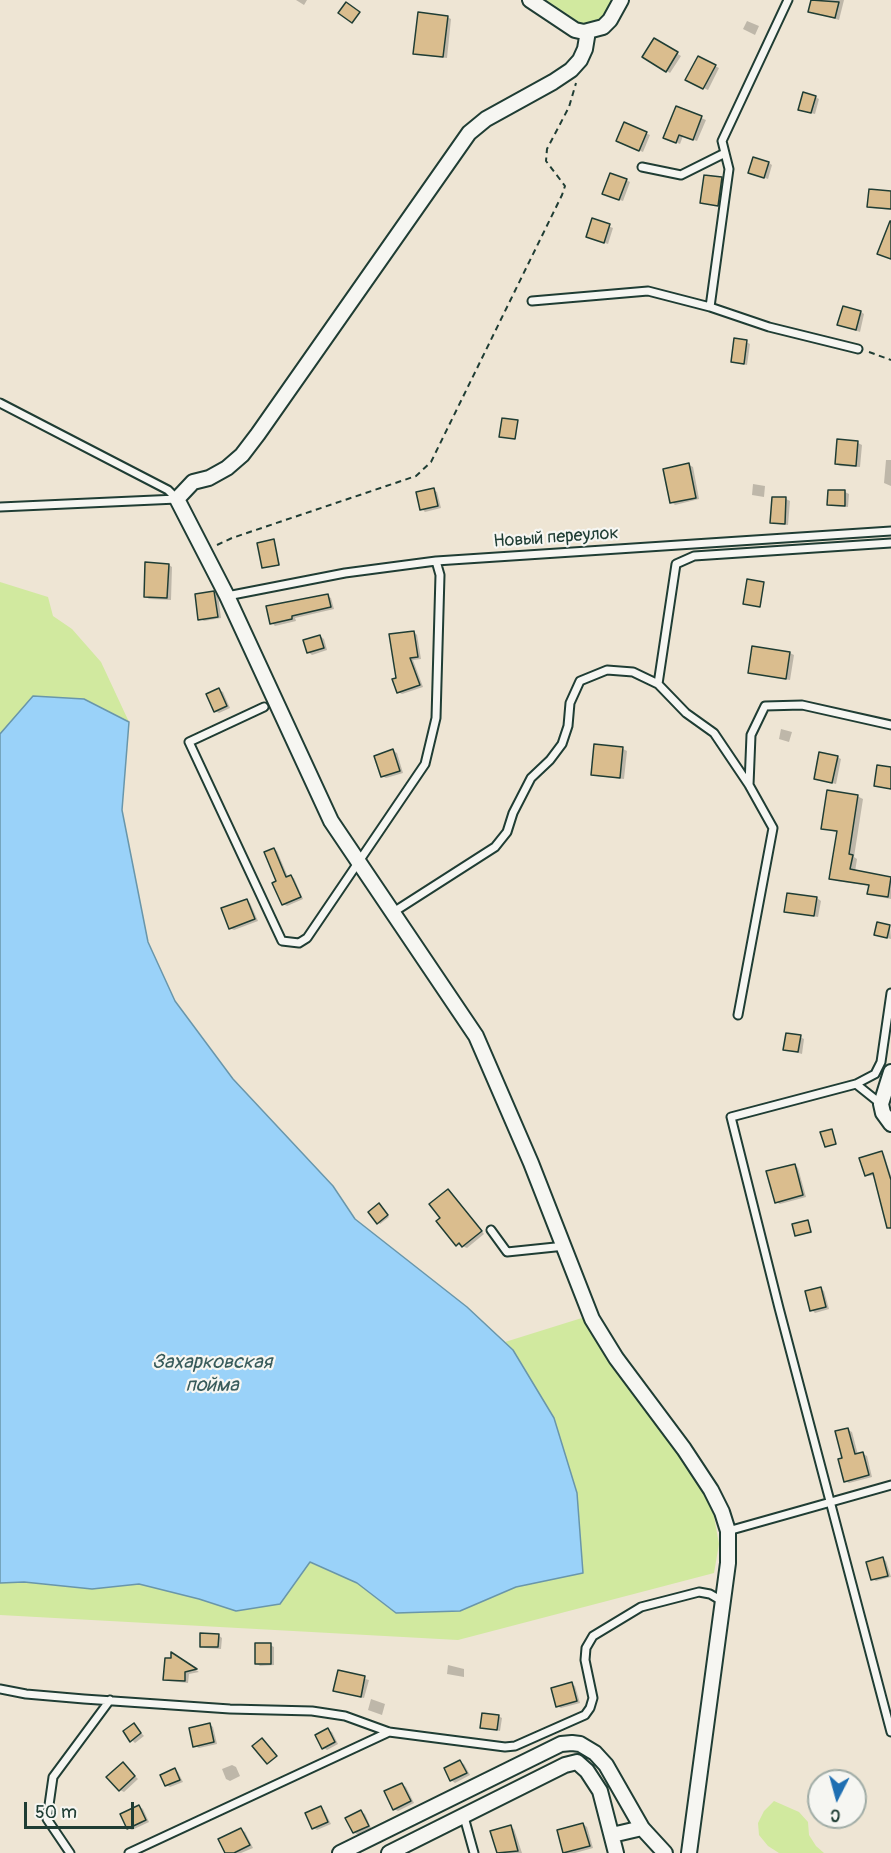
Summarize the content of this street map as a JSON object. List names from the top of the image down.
{
  "streets": {
    "lane": ["Новый переулок"]
  },
  "water": ["Захарковская пойма"],
  "scale_bar": "50 m",
  "north": "bottom"
}
